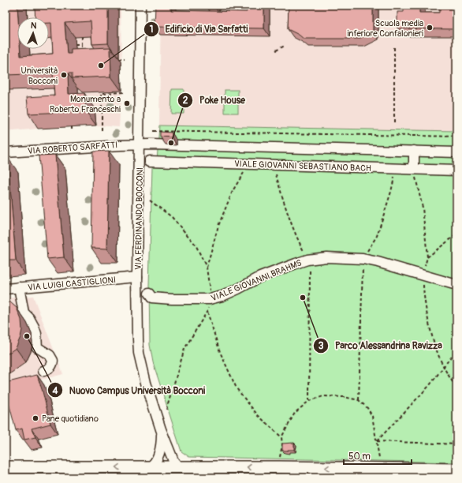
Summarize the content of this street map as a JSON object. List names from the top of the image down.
{
  "streets": {
    "street": [
      "VIA ROBERTO SARFATTI",
      "VIALE GIOVANNI SEBASTIANO BACH",
      "VIA FERDINANDO BOCCONI",
      "VIALE GIOVANNI BRAHMS",
      "VIA LUIGI CASTIGLIONI"
    ]
  },
  "crossings": [
    ["VIA ROBERTO SARFATTI", "VIALE GIOVANNI SEBASTIANO BACH"],
    ["VIA ROBERTO SARFATTI", "VIA FERDINANDO BOCCONI"],
    ["VIALE GIOVANNI SEBASTIANO BACH", "VIA FERDINANDO BOCCONI"],
    ["VIA FERDINANDO BOCCONI", "VIA LUIGI CASTIGLIONI"]
  ],
  "places": [
    "Scuola media inferiore Confalonieri",
    "Edificio di Via Sarfatti",
    "Università Bocconi",
    "Monumento a Roberto Franceschi",
    "Poke House",
    "Parco Alessandrina Ravizza",
    "Nuovo Campus Università Bocconi",
    "Pane quotidiano"
  ],
  "scale_bar": "50 m",
  "north": "top"
}
